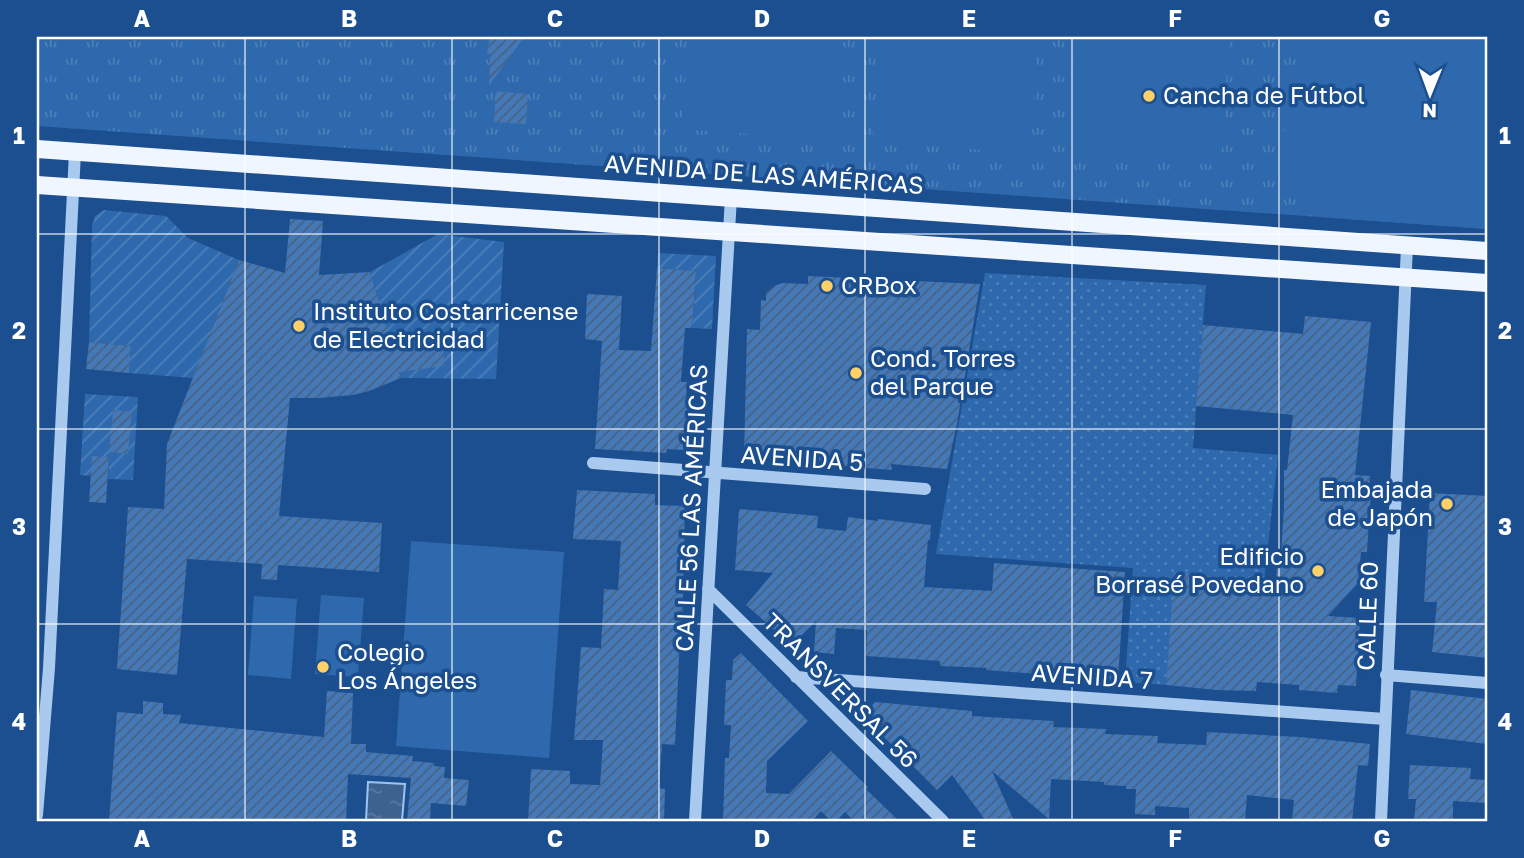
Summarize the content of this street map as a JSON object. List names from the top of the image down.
{
  "streets": {
    "main road": ["AVENIDA DE LAS AMÉRICAS"],
    "street": [
      "AVENIDA 5",
      "CALLE 56 LAS AMÉRICAS",
      "CALLE 60",
      "AVENIDA 7",
      "TRANSVERSAL 56"
    ]
  },
  "crossings": [
    ["AVENIDA DE LAS AMÉRICAS", "CALLE 56 LAS AMÉRICAS"],
    ["AVENIDA DE LAS AMÉRICAS", "CALLE 60"],
    ["AVENIDA 5", "CALLE 56 LAS AMÉRICAS"],
    ["CALLE 56 LAS AMÉRICAS", "TRANSVERSAL 56"],
    ["CALLE 60", "AVENIDA 7"],
    ["AVENIDA 7", "TRANSVERSAL 56"]
  ],
  "places": [
    "Cancha de Fútbol",
    "CRBox",
    "Instituto Costarricense de Electricidad",
    "Cond. Torres del Parque",
    "Embajada de Japón",
    "Edificio Borrasé Povedano",
    "Colegio Los Ángeles"
  ],
  "north": "bottom",
  "grid": {
    "columns": [
      "A",
      "B",
      "C",
      "D",
      "E",
      "F",
      "G"
    ],
    "rows": [
      "1",
      "2",
      "3",
      "4"
    ]
  }
}
